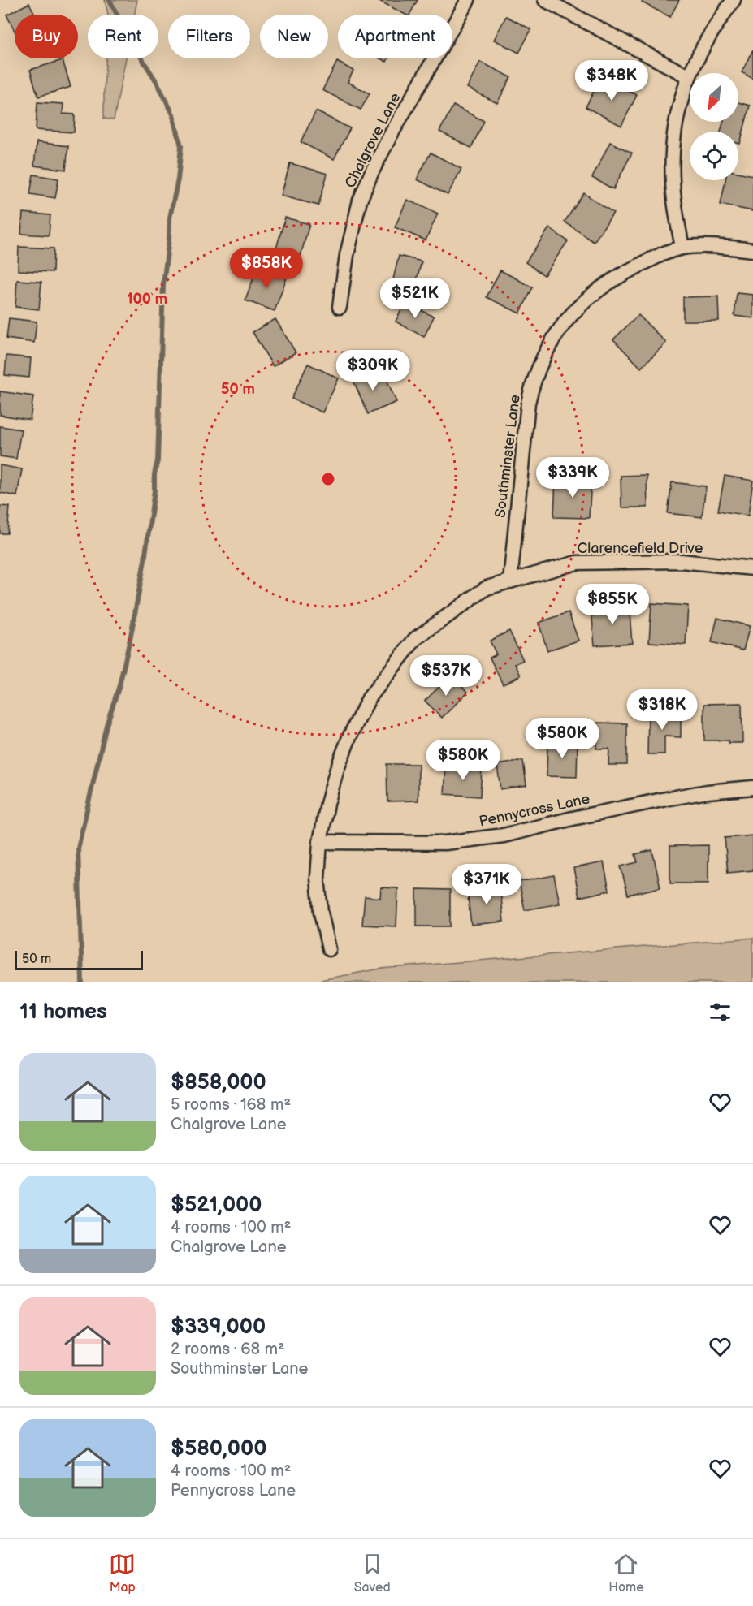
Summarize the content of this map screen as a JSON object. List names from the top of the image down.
{
  "streets": {
    "street": [
      "Chalgrove Lane",
      "Southminster Lane",
      "Clarencefield Drive",
      "Pennycross Lane"
    ]
  },
  "crossings": [
    ["Southminster Lane", "Clarencefield Drive"],
    ["Clarencefield Drive", "Pennycross Lane"]
  ],
  "scale_bar": "50 m",
  "north": "bottom left",
  "page": {
    "chip": [
      "Buy",
      "Rent",
      "Filters",
      "New",
      "Apartment"
    ],
    "price": [
      "$348K",
      "$858K",
      "$521K",
      "$309K",
      "$339K",
      "$855K",
      "$537K",
      "$318K",
      "$580K",
      "$580K",
      "$371K"
    ],
    "scale": "50 m",
    "heading": "11 homes",
    "list": [
      {
        "name": "$858,000",
        "note": "5 rooms · 168 m² · Chalgrove Lane"
      },
      {
        "name": "$521,000",
        "note": "4 rooms · 100 m² · Chalgrove Lane"
      },
      {
        "name": "$339,000",
        "note": "2 rooms · 68 m² · Southminster Lane"
      },
      {
        "name": "$580,000",
        "note": "4 rooms · 100 m² · Pennycross Lane"
      }
    ],
    "tabs": ["Map", "Saved", "Home"]
  },
  "rings": ["100 m", "50 m"]
}
